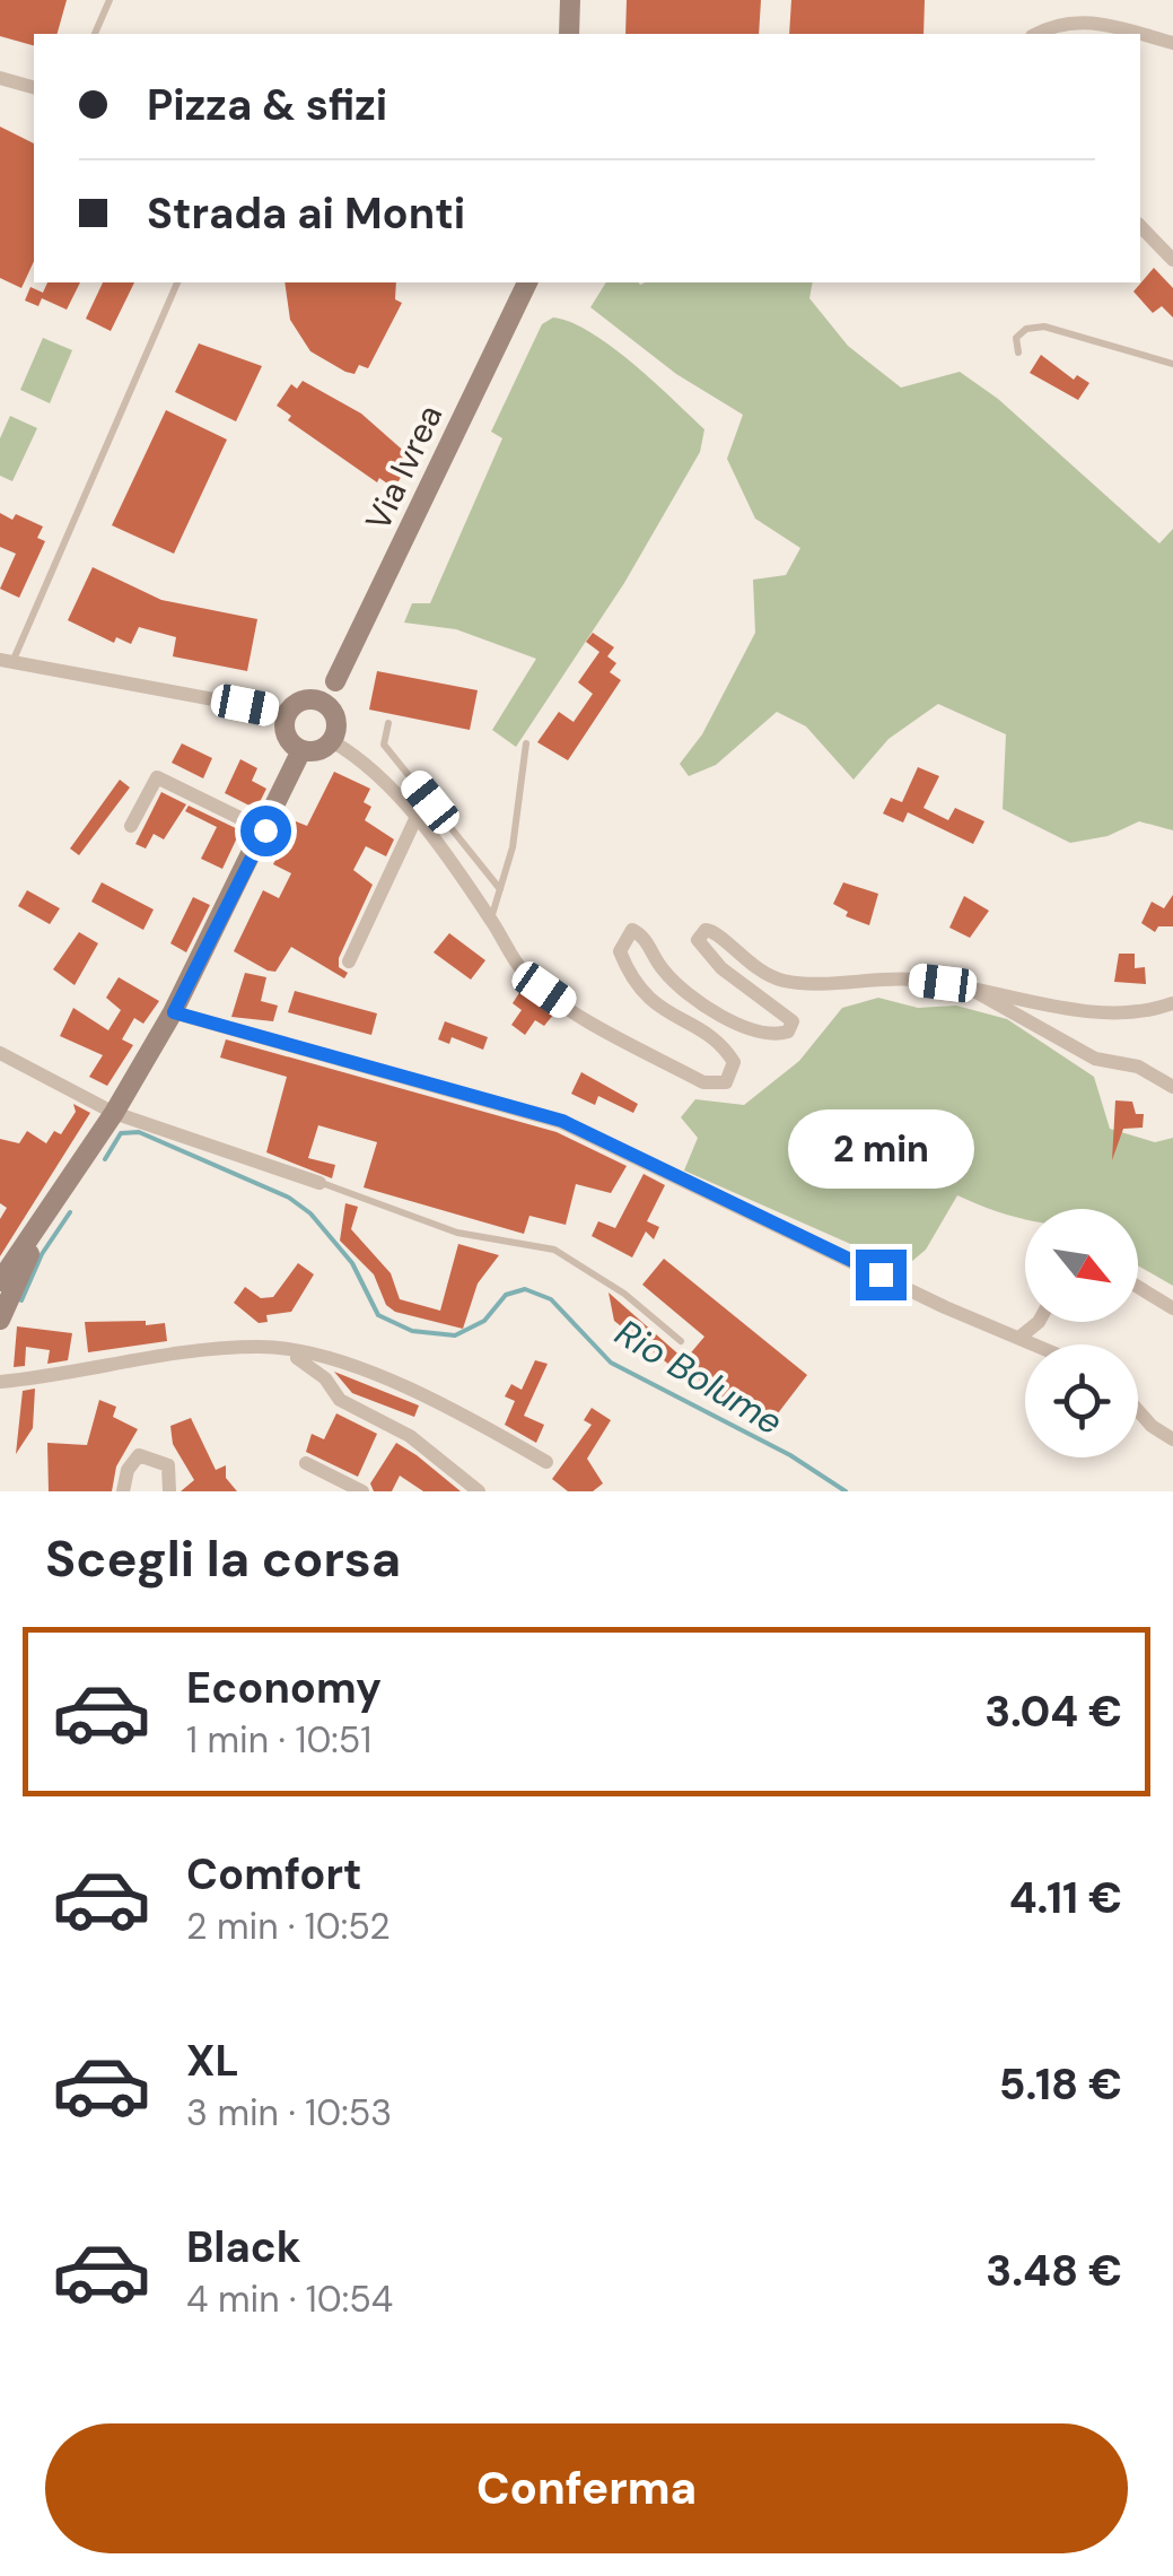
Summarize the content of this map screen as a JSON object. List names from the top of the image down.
{
  "streets": {
    "main road": ["Via Ivrea"]
  },
  "water": ["Rio Bolume"],
  "north": "bottom right",
  "page": {
    "banner": ["Pizza & sfizi", "Strada ai Monti"],
    "bubble": "2 min",
    "heading": "Scegli la corsa",
    "list": [
      {
        "name": "Economy",
        "note": "1 min · 10:51",
        "value": "3.04 €"
      },
      {
        "name": "Comfort",
        "note": "2 min · 10:52",
        "value": "4.11 €"
      },
      {
        "name": "XL",
        "note": "3 min · 10:53",
        "value": "5.18 €"
      },
      {
        "name": "Black",
        "note": "4 min · 10:54",
        "value": "3.48 €"
      }
    ],
    "buttons": "Conferma"
  }
}
